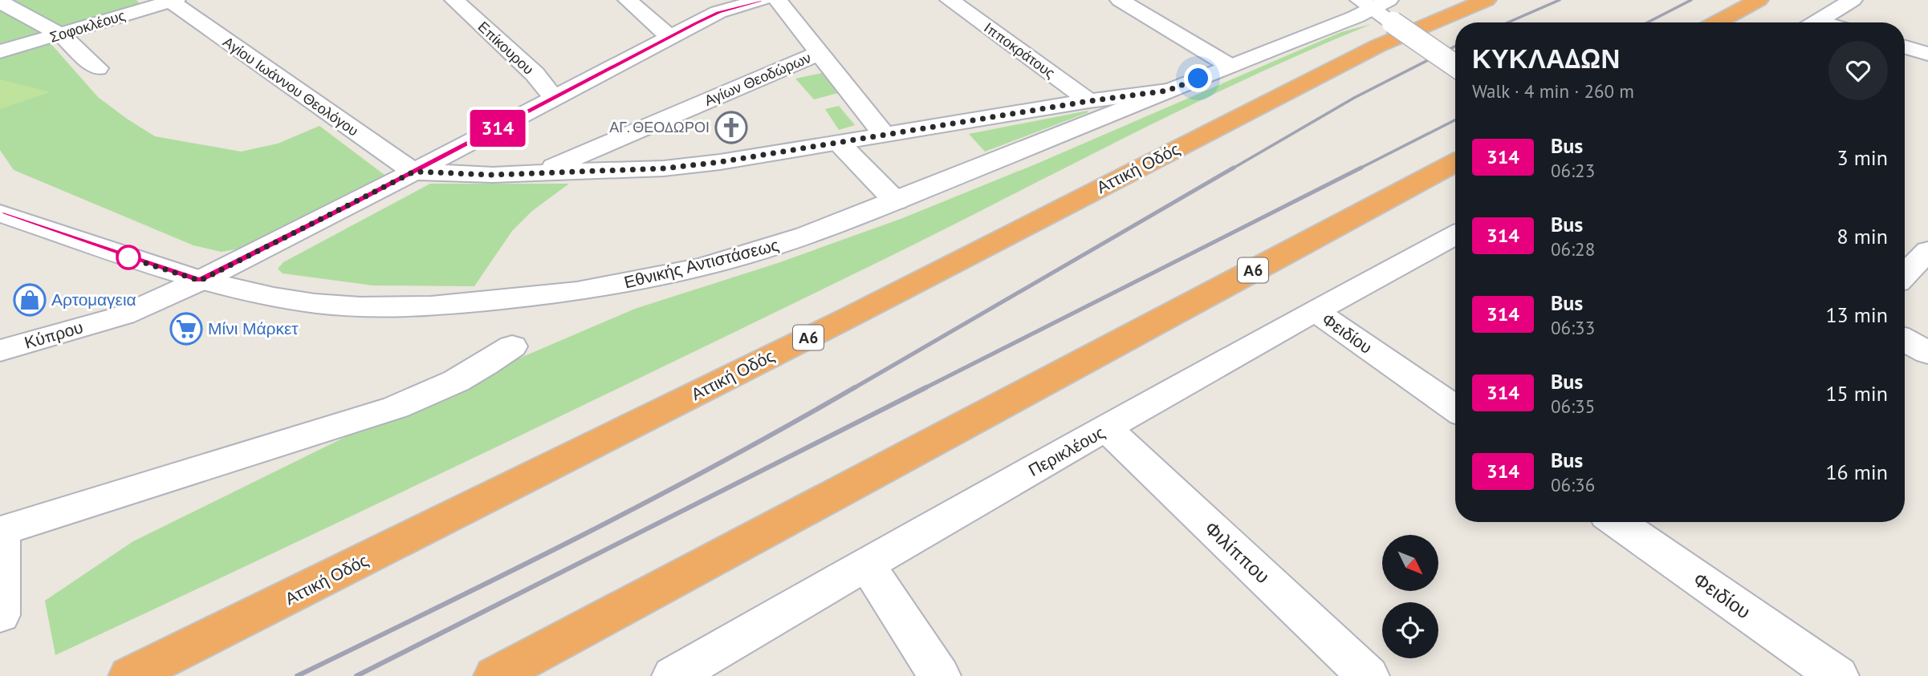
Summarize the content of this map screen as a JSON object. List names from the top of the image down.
{
  "streets": {
    "highway": ["Αττική Οδός", "Α6"],
    "street": [
      "Σοφοκλέους",
      "Επίκουρου",
      "Ιπποκράτους",
      "Αγίων Θεοδώρων",
      "Αγίου Ιωάννου Θεολόγου",
      "Εθνικής Αντιστάσεως",
      "Φειδίου",
      "Κύπρου",
      "Περικλέους",
      "Φιλίππου"
    ]
  },
  "crossings": [
    ["Σοφοκλέους", "Αγίου Ιωάννου Θεολόγου"],
    ["Επίκουρου", "Κύπρου"],
    ["Αγίου Ιωάννου Θεολόγου", "Κύπρου"],
    ["Εθνικής Αντιστάσεως", "Κύπρου"],
    ["Φειδίου", "Περικλέους"],
    ["Περικλέους", "Φιλίππου"]
  ],
  "places": {
    "church": ["ΑΓ. ΘΕΟΔΩΡΟΙ"],
    "shop": ["Αρτομαγεια"],
    "supermarket": ["Μίνι Μάρκετ"]
  },
  "lines": ["bus line 314"],
  "north": "bottom right",
  "page": {
    "on_map": "314",
    "heading": ["ΚΥΚΛΑΔΩΝ", "Walk · 4 min · 260 m"],
    "list": [
      {
        "mark": "314",
        "name": "Bus",
        "note": "06:23",
        "value": "3 min"
      },
      {
        "mark": "314",
        "name": "Bus",
        "note": "06:28",
        "value": "8 min"
      },
      {
        "mark": "314",
        "name": "Bus",
        "note": "06:33",
        "value": "13 min"
      },
      {
        "mark": "314",
        "name": "Bus",
        "note": "06:35",
        "value": "15 min"
      },
      {
        "mark": "314",
        "name": "Bus",
        "note": "06:36",
        "value": "16 min"
      }
    ]
  }
}
